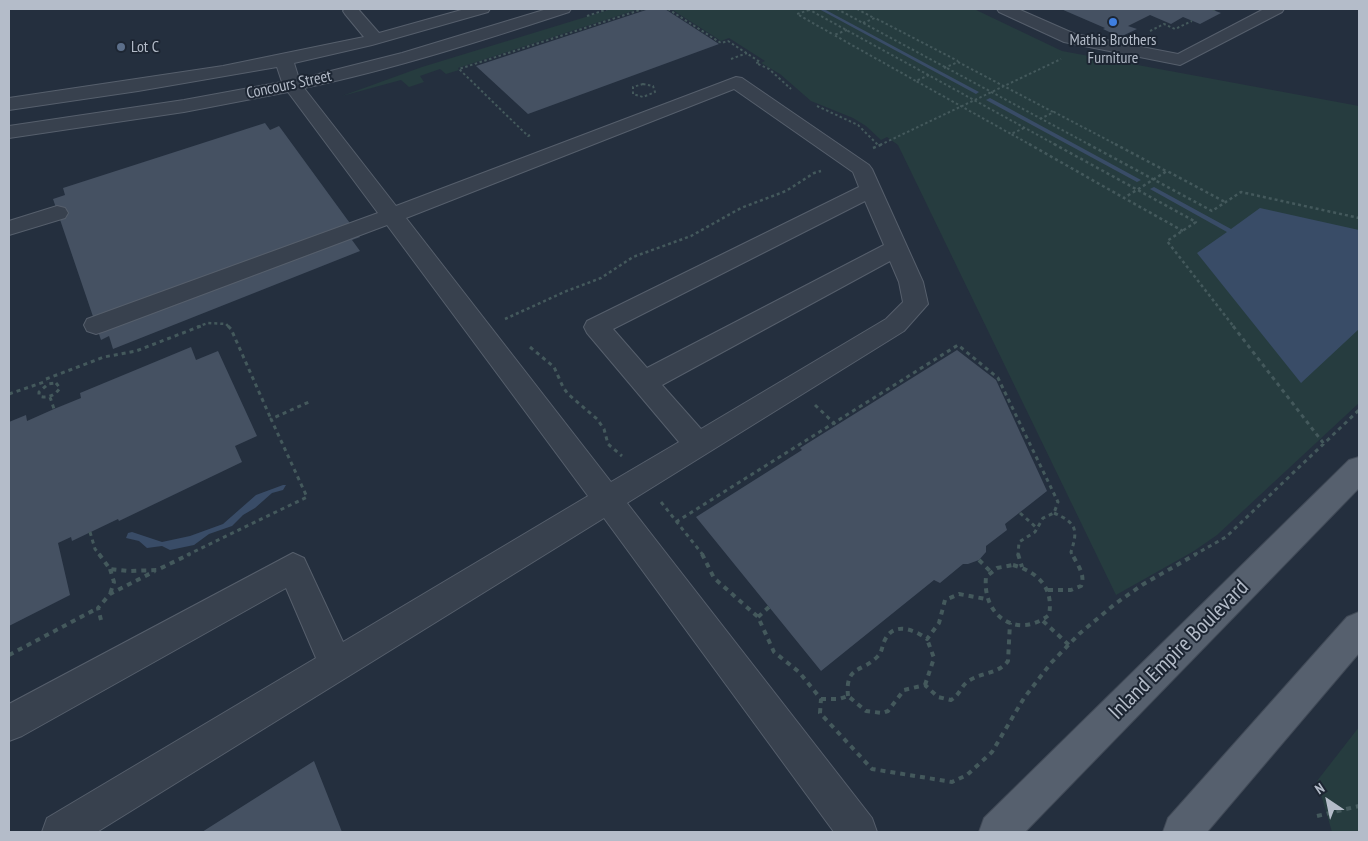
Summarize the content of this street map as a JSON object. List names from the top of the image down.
{
  "streets": {
    "main road": ["Inland Empire Boulevard"],
    "street": ["Concours Street"]
  },
  "places": ["Mathis Brothers Furniture", "Lot C"],
  "north": "top left"
}
